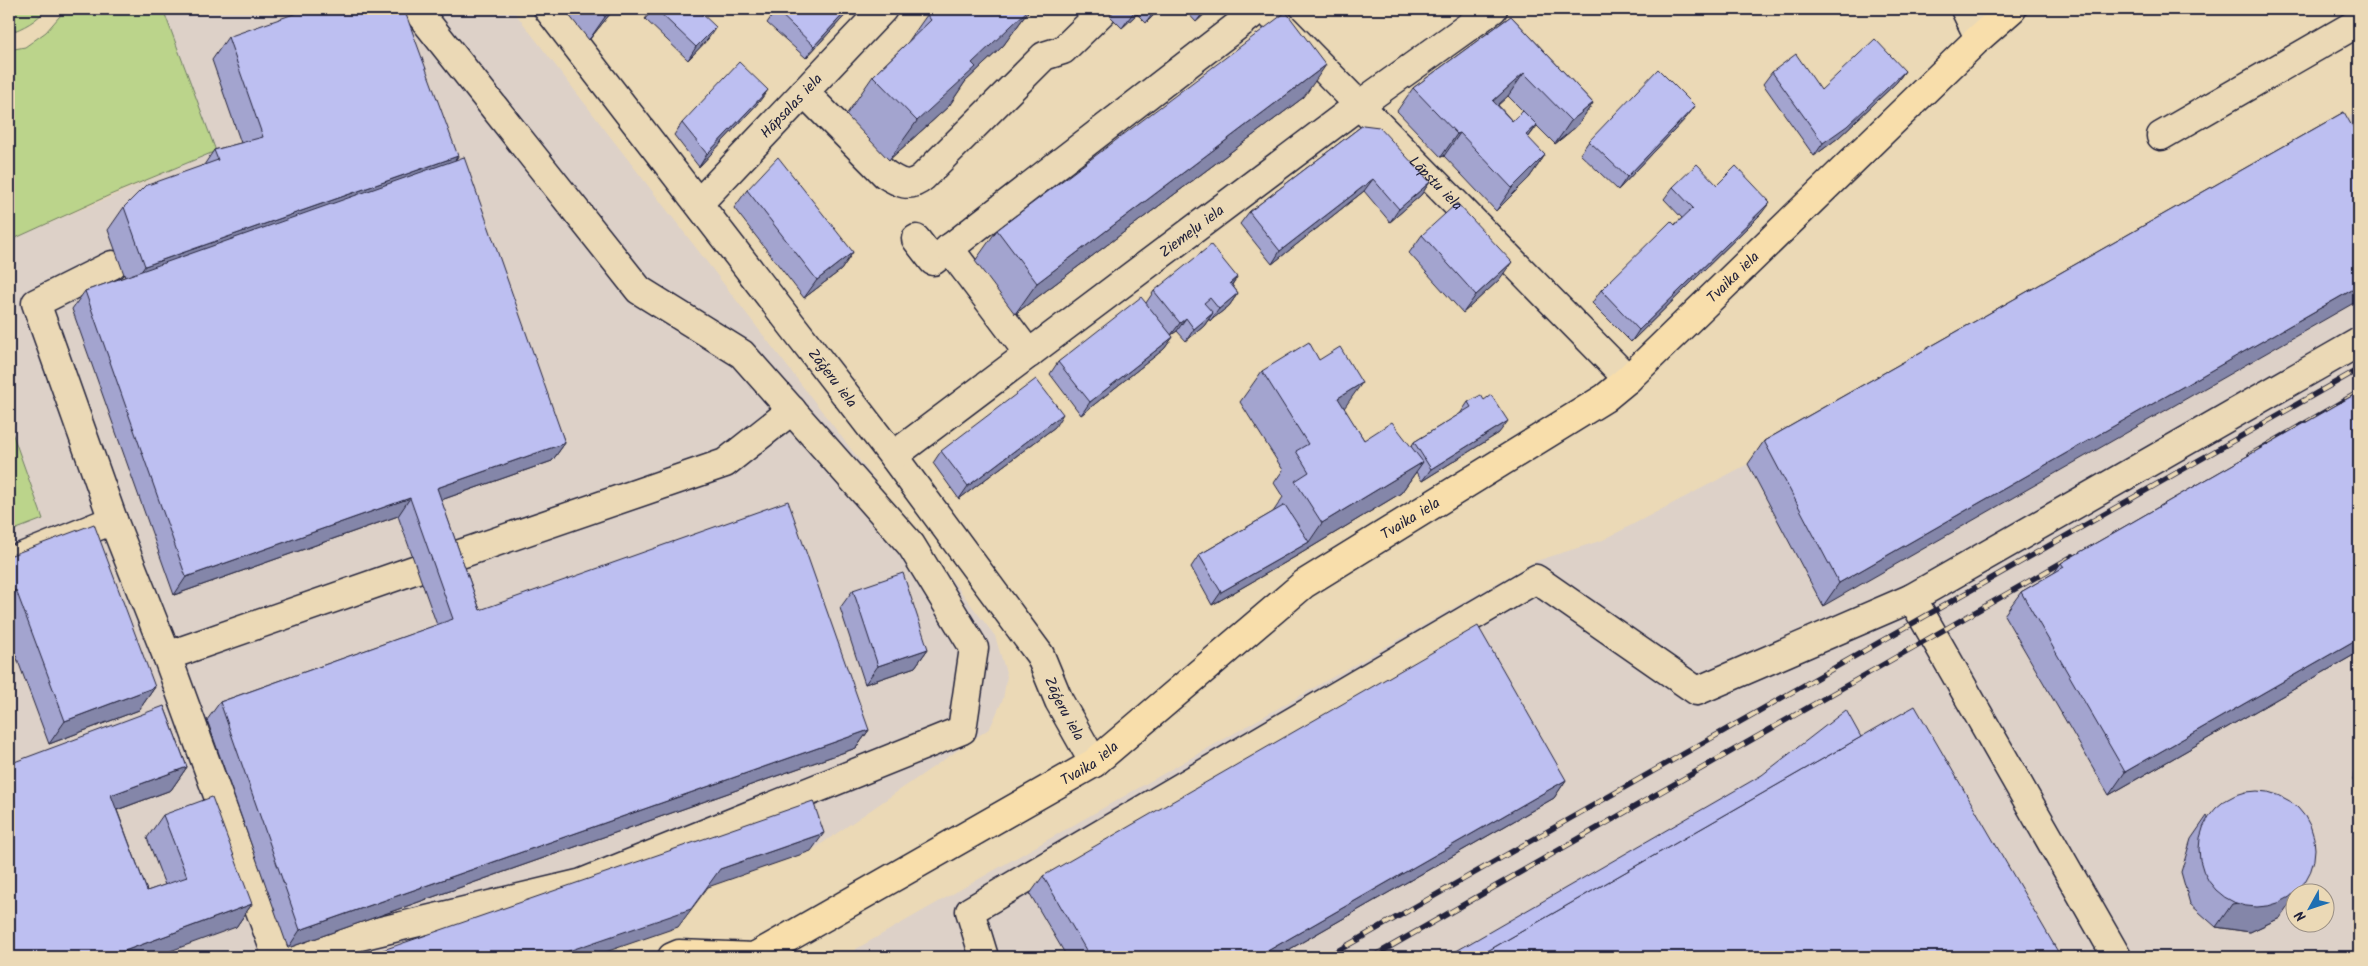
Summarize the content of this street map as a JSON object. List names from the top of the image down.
{
  "streets": {
    "main road": ["Tvaika iela"],
    "street": [
      "Hāpsalas iela",
      "Lāpstu iela",
      "Ziemeļu iela",
      "Zāģeru iela"
    ]
  },
  "crossings": [
    ["Hāpsalas iela", "Zāģeru iela"],
    ["Lāpstu iela", "Ziemeļu iela"],
    ["Lāpstu iela", "Tvaika iela"],
    ["Ziemeļu iela", "Zāģeru iela"],
    ["Tvaika iela", "Zāģeru iela"]
  ],
  "north": "bottom left"
}
